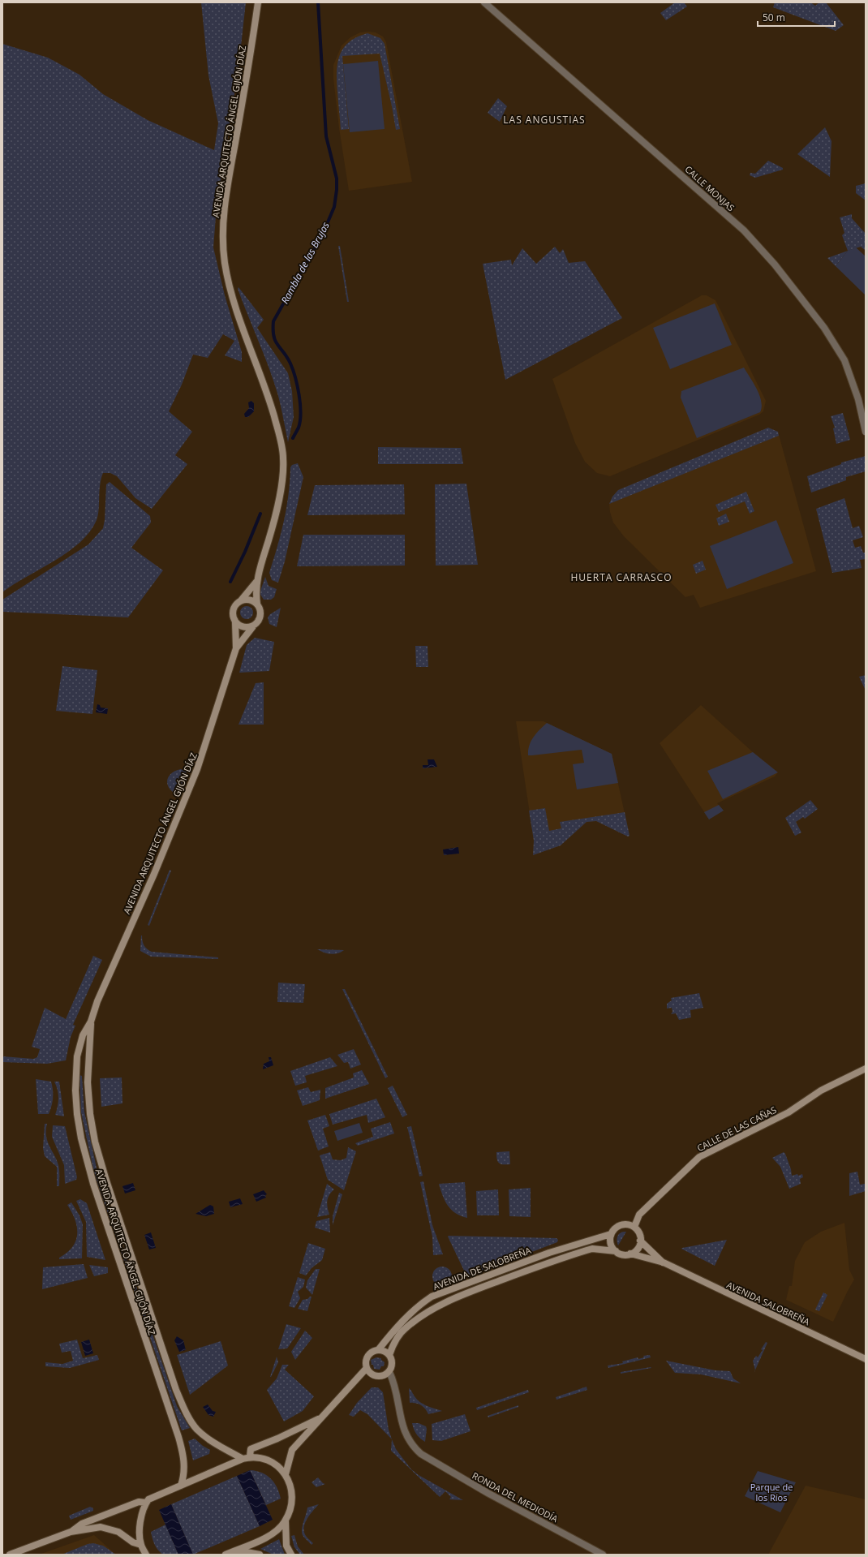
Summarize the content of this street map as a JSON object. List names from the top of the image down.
{
  "streets": {
    "main road": [
      "AVENIDA ARQUITECTO ÁNGEL GIJÓN DÍAZ",
      "CALLE DE LAS CAÑAS",
      "AVENIDA DE SALOBREÑA",
      "AVENIDA SALOBREÑA"
    ],
    "street": ["CALLE MONJAS", "RONDA DEL MEDIODÍA"]
  },
  "crossings": [
    ["CALLE DE LAS CAÑAS", "AVENIDA DE SALOBREÑA"],
    ["CALLE DE LAS CAÑAS", "AVENIDA SALOBREÑA"],
    ["AVENIDA DE SALOBREÑA", "AVENIDA SALOBREÑA"],
    ["AVENIDA DE SALOBREÑA", "RONDA DEL MEDIODÍA"]
  ],
  "districts": ["LAS ANGUSTIAS", "HUERTA CARRASCO"],
  "water": ["Rambla de las Brujas"],
  "parks": ["Parque de los Ríos"],
  "scale_bar": "50 m"
}
